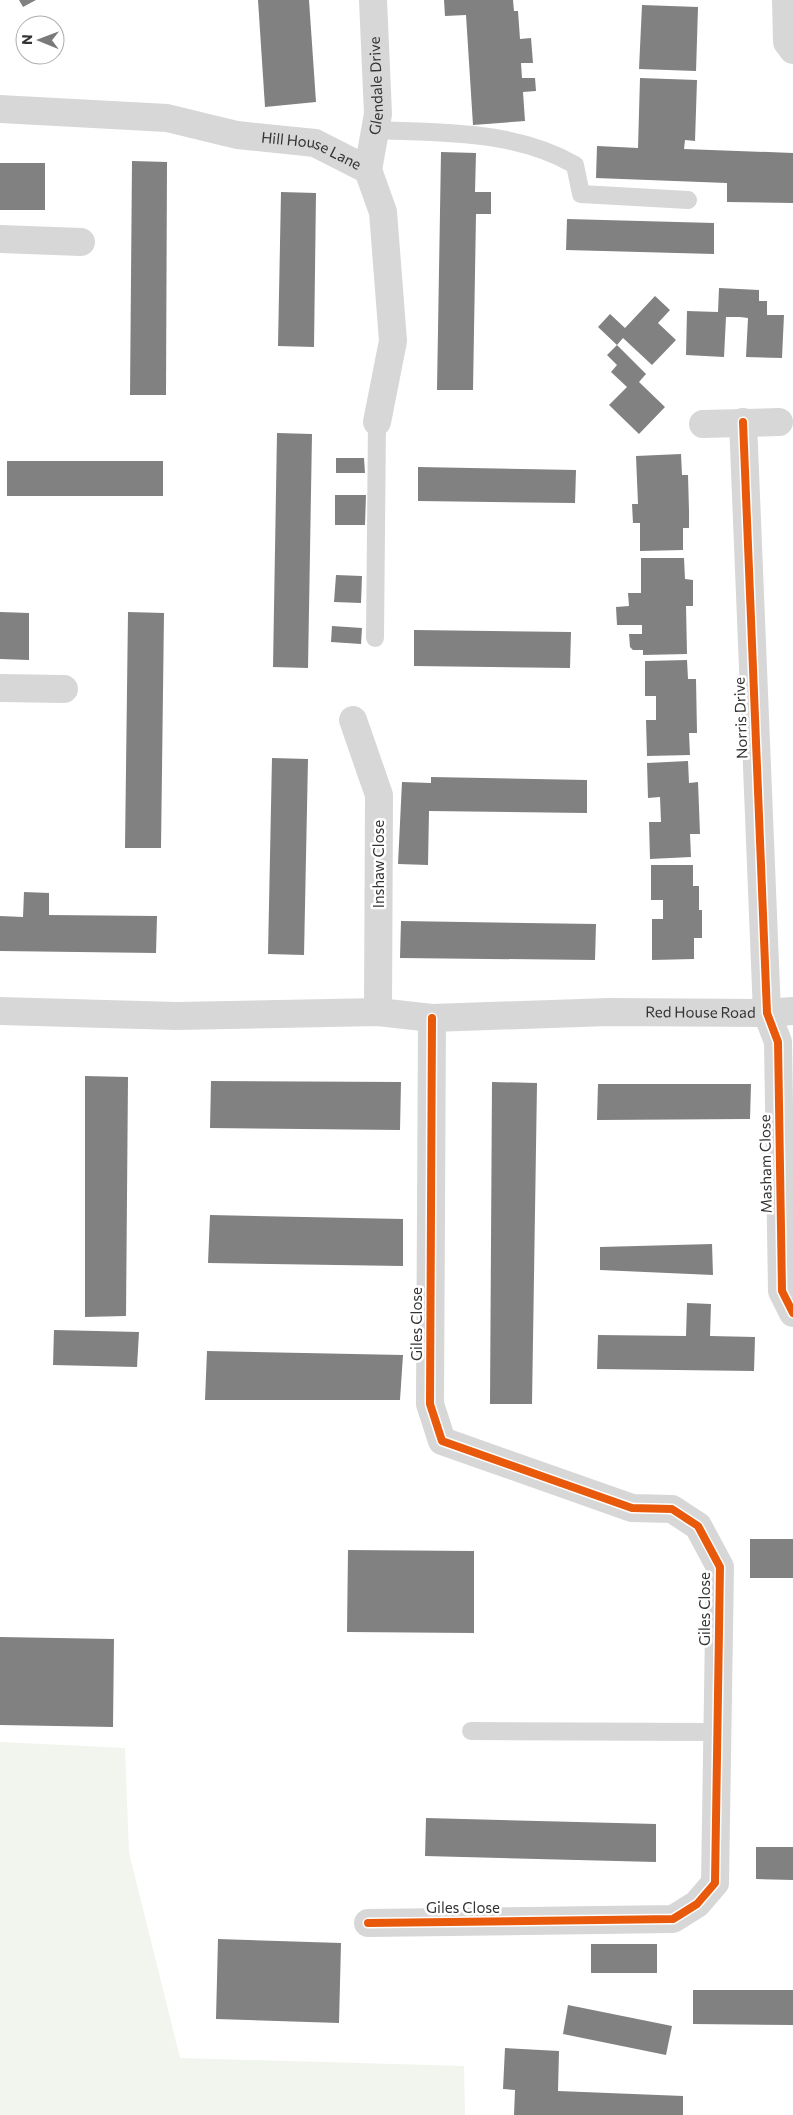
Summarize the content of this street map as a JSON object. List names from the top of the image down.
{
  "streets": {
    "street": [
      "Glendale Drive",
      "Hill House Lane",
      "Norris Drive",
      "Inshaw Close",
      "Red House Road",
      "Masham Close",
      "Giles Close"
    ]
  },
  "crossings": [
    ["Glendale Drive", "Hill House Lane"],
    ["Norris Drive", "Red House Road"],
    ["Norris Drive", "Masham Close"],
    ["Inshaw Close", "Red House Road"],
    ["Red House Road", "Masham Close"],
    ["Red House Road", "Giles Close"]
  ],
  "north": "left"
}
